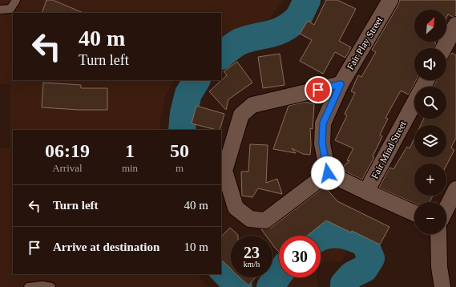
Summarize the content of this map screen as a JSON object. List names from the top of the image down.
{
  "streets": {
    "street": ["Fair Play Street", "Fair Mind Street"]
  },
  "north": "top right",
  "page": {
    "map_buttons": ["+", "−"],
    "turn": ["40 m", "Turn left"],
    "eta": [
      "06:19",
      "Arrival",
      "1",
      "min",
      "50",
      "m"
    ],
    "list": [
      {
        "name": "Turn left",
        "value": "40 m"
      },
      {
        "name": "Arrive at destination",
        "value": "10 m"
      }
    ],
    "speed": "23 km/h",
    "limit": "30"
  }
}
